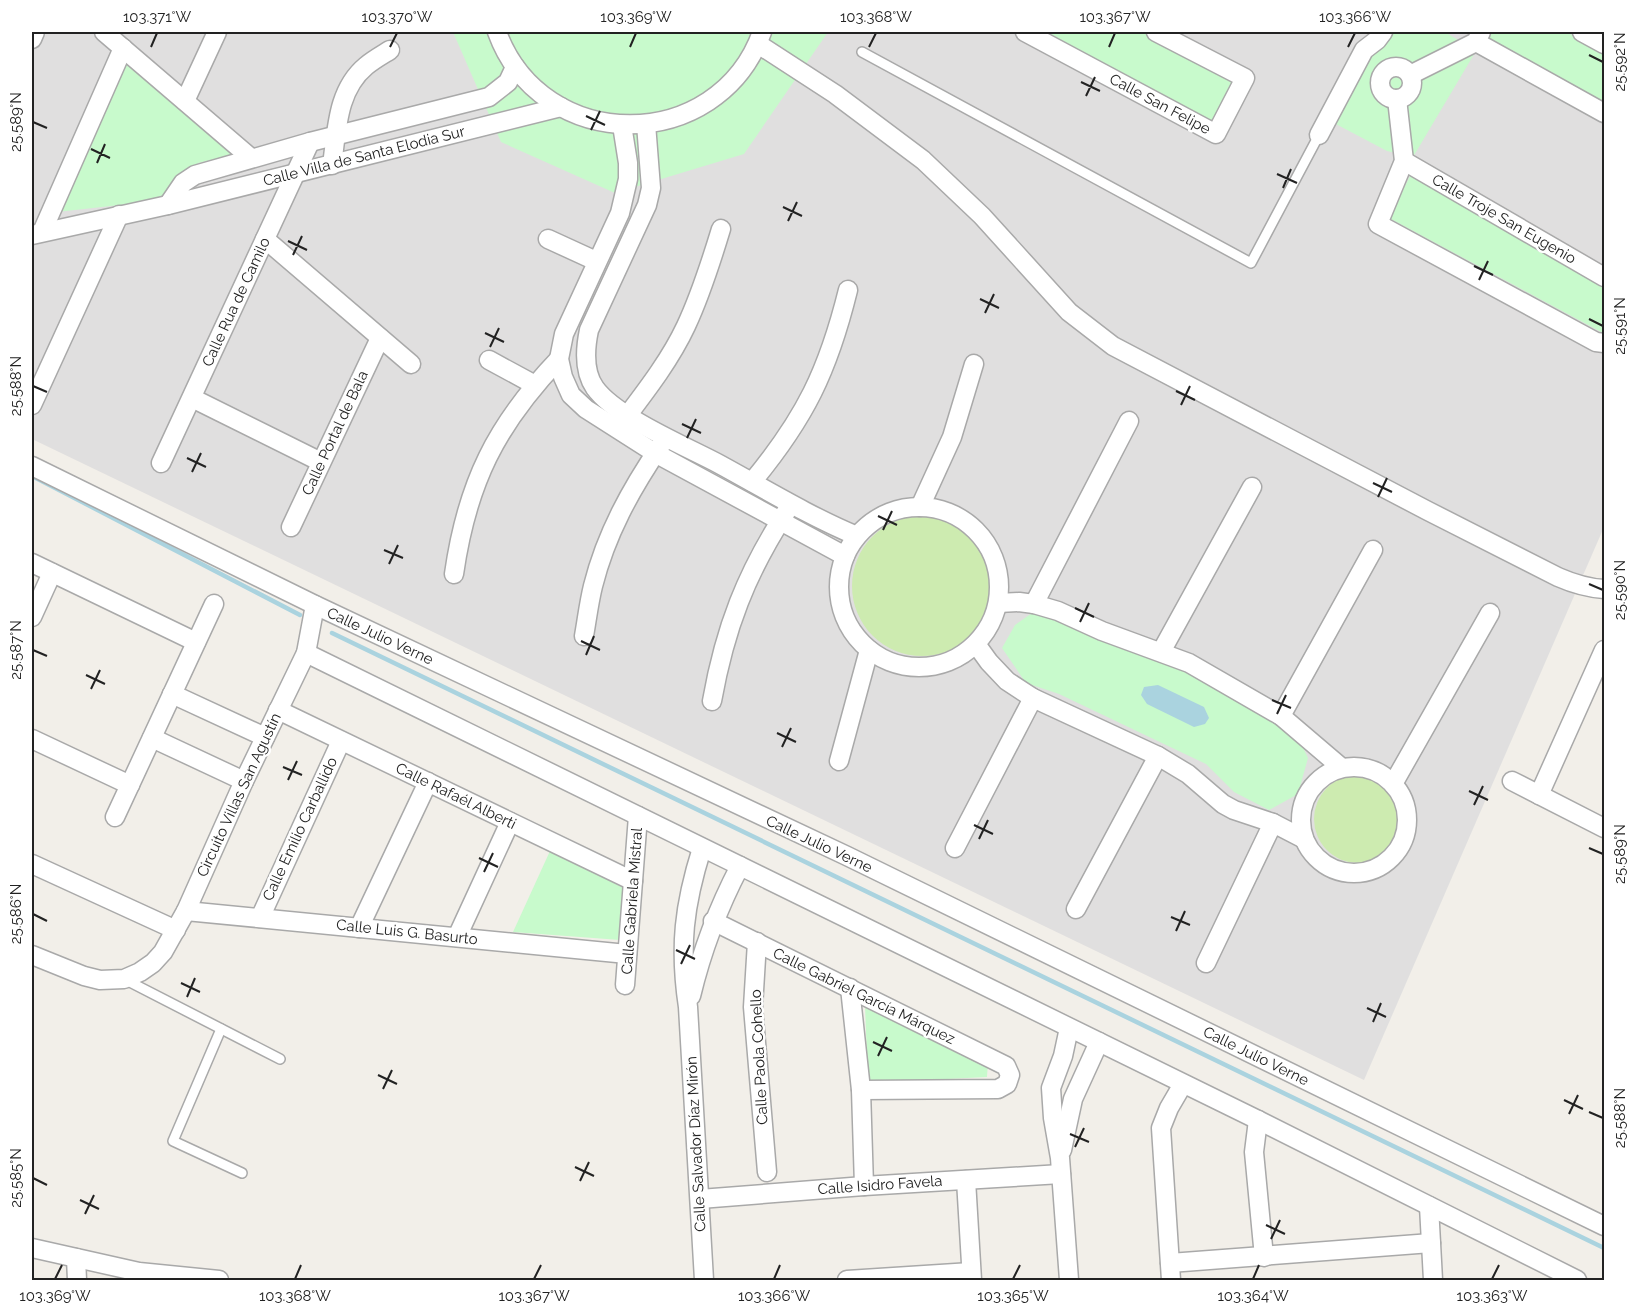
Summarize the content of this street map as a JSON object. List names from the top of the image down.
{
  "streets": {
    "street": [
      "Calle San Felipe",
      "Calle Villa de Santa Elodia Sur",
      "Calle Troje San Eugenio",
      "Calle Rua de Camilo",
      "Calle Portal de Bala",
      "Calle Julio Verne",
      "Circuito Villas San Agustín",
      "Calle Rafaél Alberti",
      "Calle Emilio Carballido",
      "Calle Gabriela Mistral",
      "Calle Luis G. Basurto",
      "Calle Gabriel García Márquez",
      "Calle Paola Cohello",
      "Calle Salvador Díaz Mirón",
      "Calle Isidro Favela"
    ]
  },
  "crossings": [
    ["Calle Villa de Santa Elodia Sur", "Calle Rua de Camilo"],
    ["Calle Julio Verne", "Circuito Villas San Agustín"],
    ["Circuito Villas San Agustín", "Calle Rafaél Alberti"],
    ["Circuito Villas San Agustín", "Calle Luis G. Basurto"],
    ["Calle Rafaél Alberti", "Calle Emilio Carballido"],
    ["Calle Rafaél Alberti", "Calle Gabriela Mistral"],
    ["Calle Emilio Carballido", "Calle Luis G. Basurto"],
    ["Calle Gabriela Mistral", "Calle Luis G. Basurto"],
    ["Calle Gabriel García Márquez", "Calle Paola Cohello"],
    ["Calle Gabriel García Márquez", "Calle Salvador Díaz Mirón"],
    ["Calle Salvador Díaz Mirón", "Calle Isidro Favela"]
  ],
  "coordinates": [
    "103.371°W",
    "103.370°W",
    "103.369°W",
    "103.368°W",
    "103.367°W",
    "103.366°W",
    "25.592°N",
    "25.589°N",
    "25.591°N",
    "25.588°N",
    "25.590°N",
    "25.587°N",
    "25.586°N",
    "25.585°N",
    "103.365°W",
    "103.364°W",
    "103.363°W"
  ]
}
